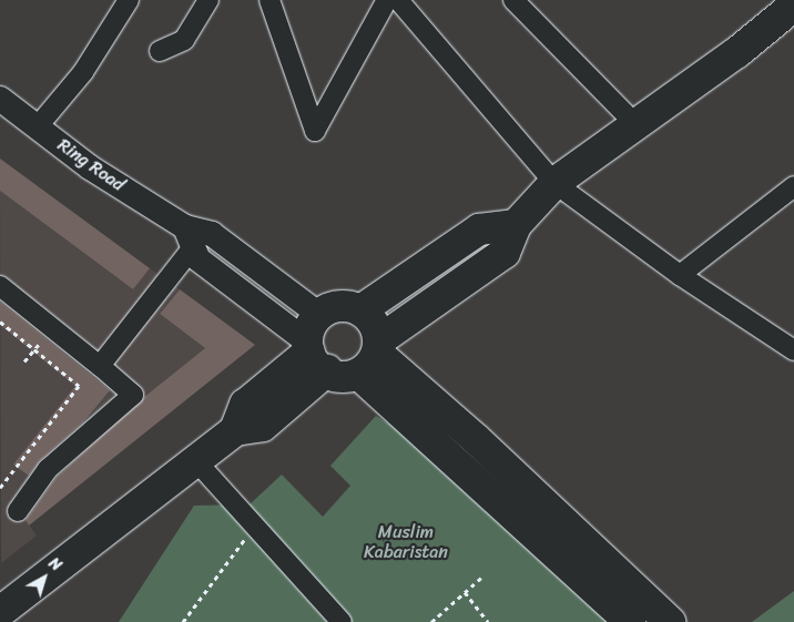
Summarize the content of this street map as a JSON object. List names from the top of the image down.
{
  "streets": {
    "street": ["Ring Road"]
  },
  "parks": ["Muslim Kabaristan"],
  "north": "top right"
}
